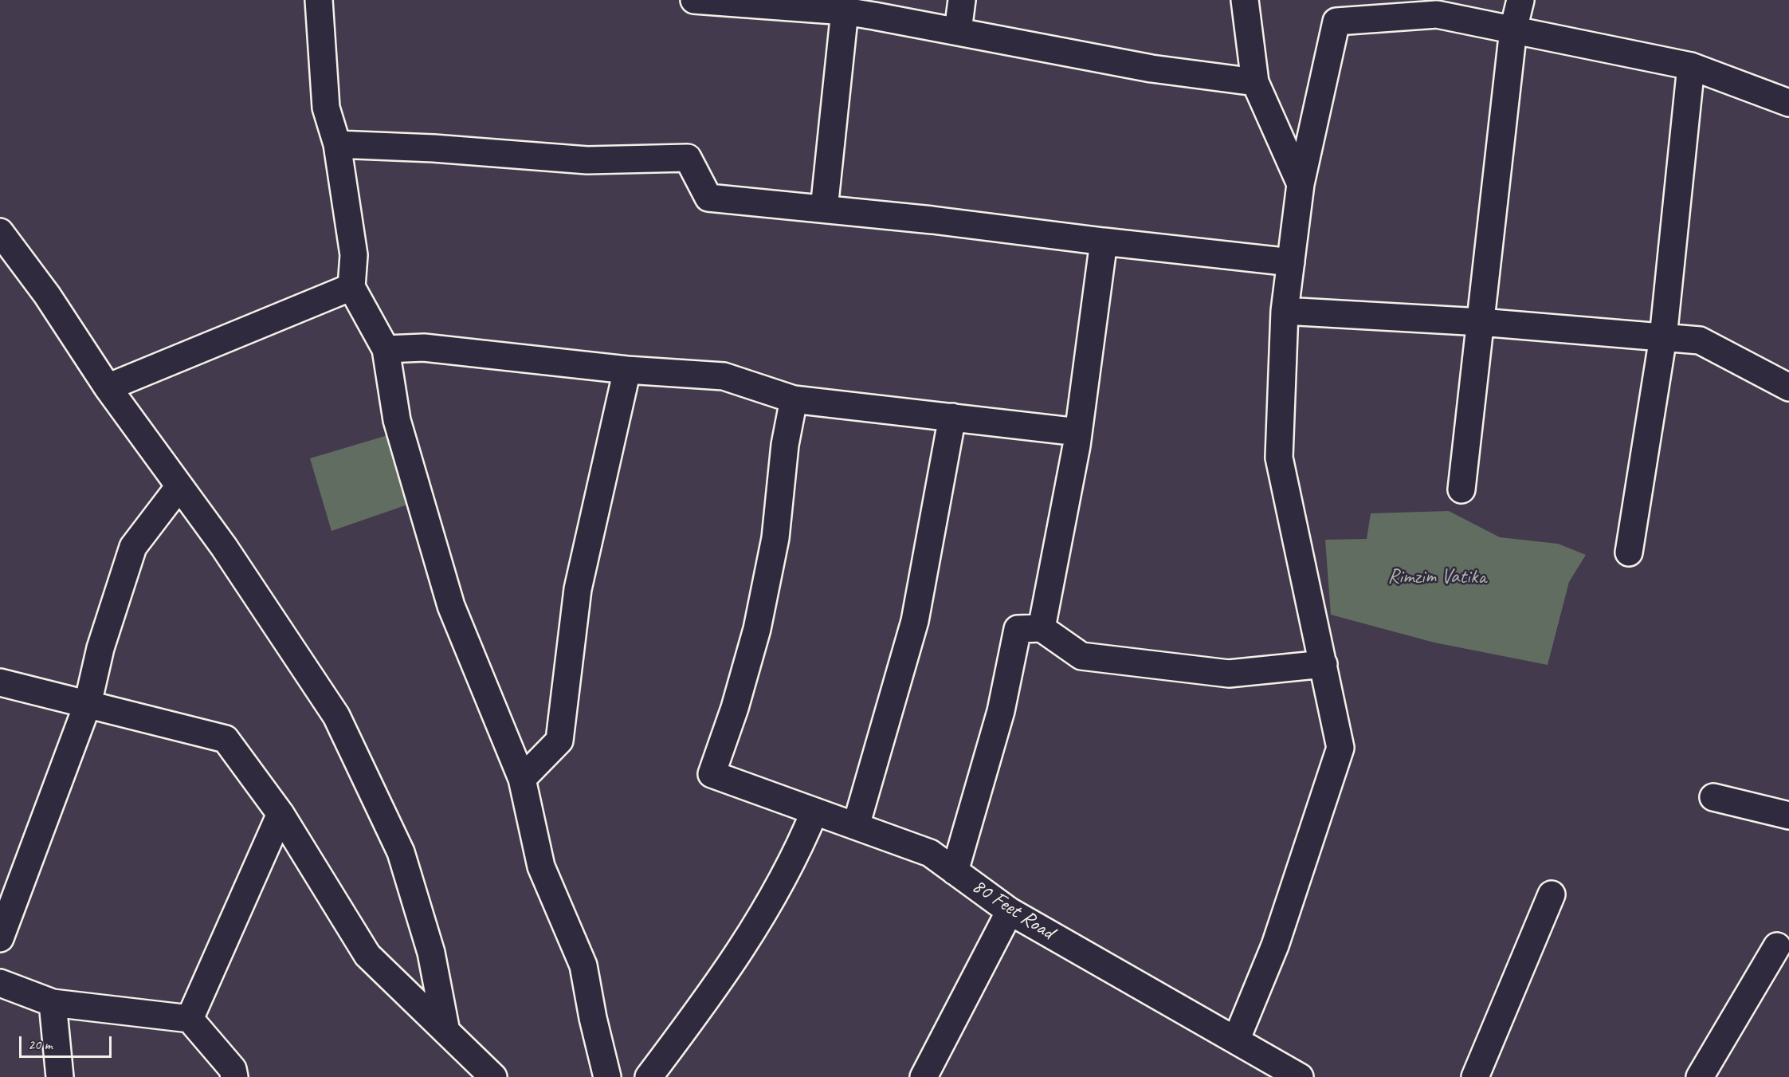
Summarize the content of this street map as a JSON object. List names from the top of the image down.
{
  "streets": {
    "street": ["80 Feet Road"]
  },
  "parks": ["Rimzim Vatika"],
  "scale_bar": "20 m"
}
